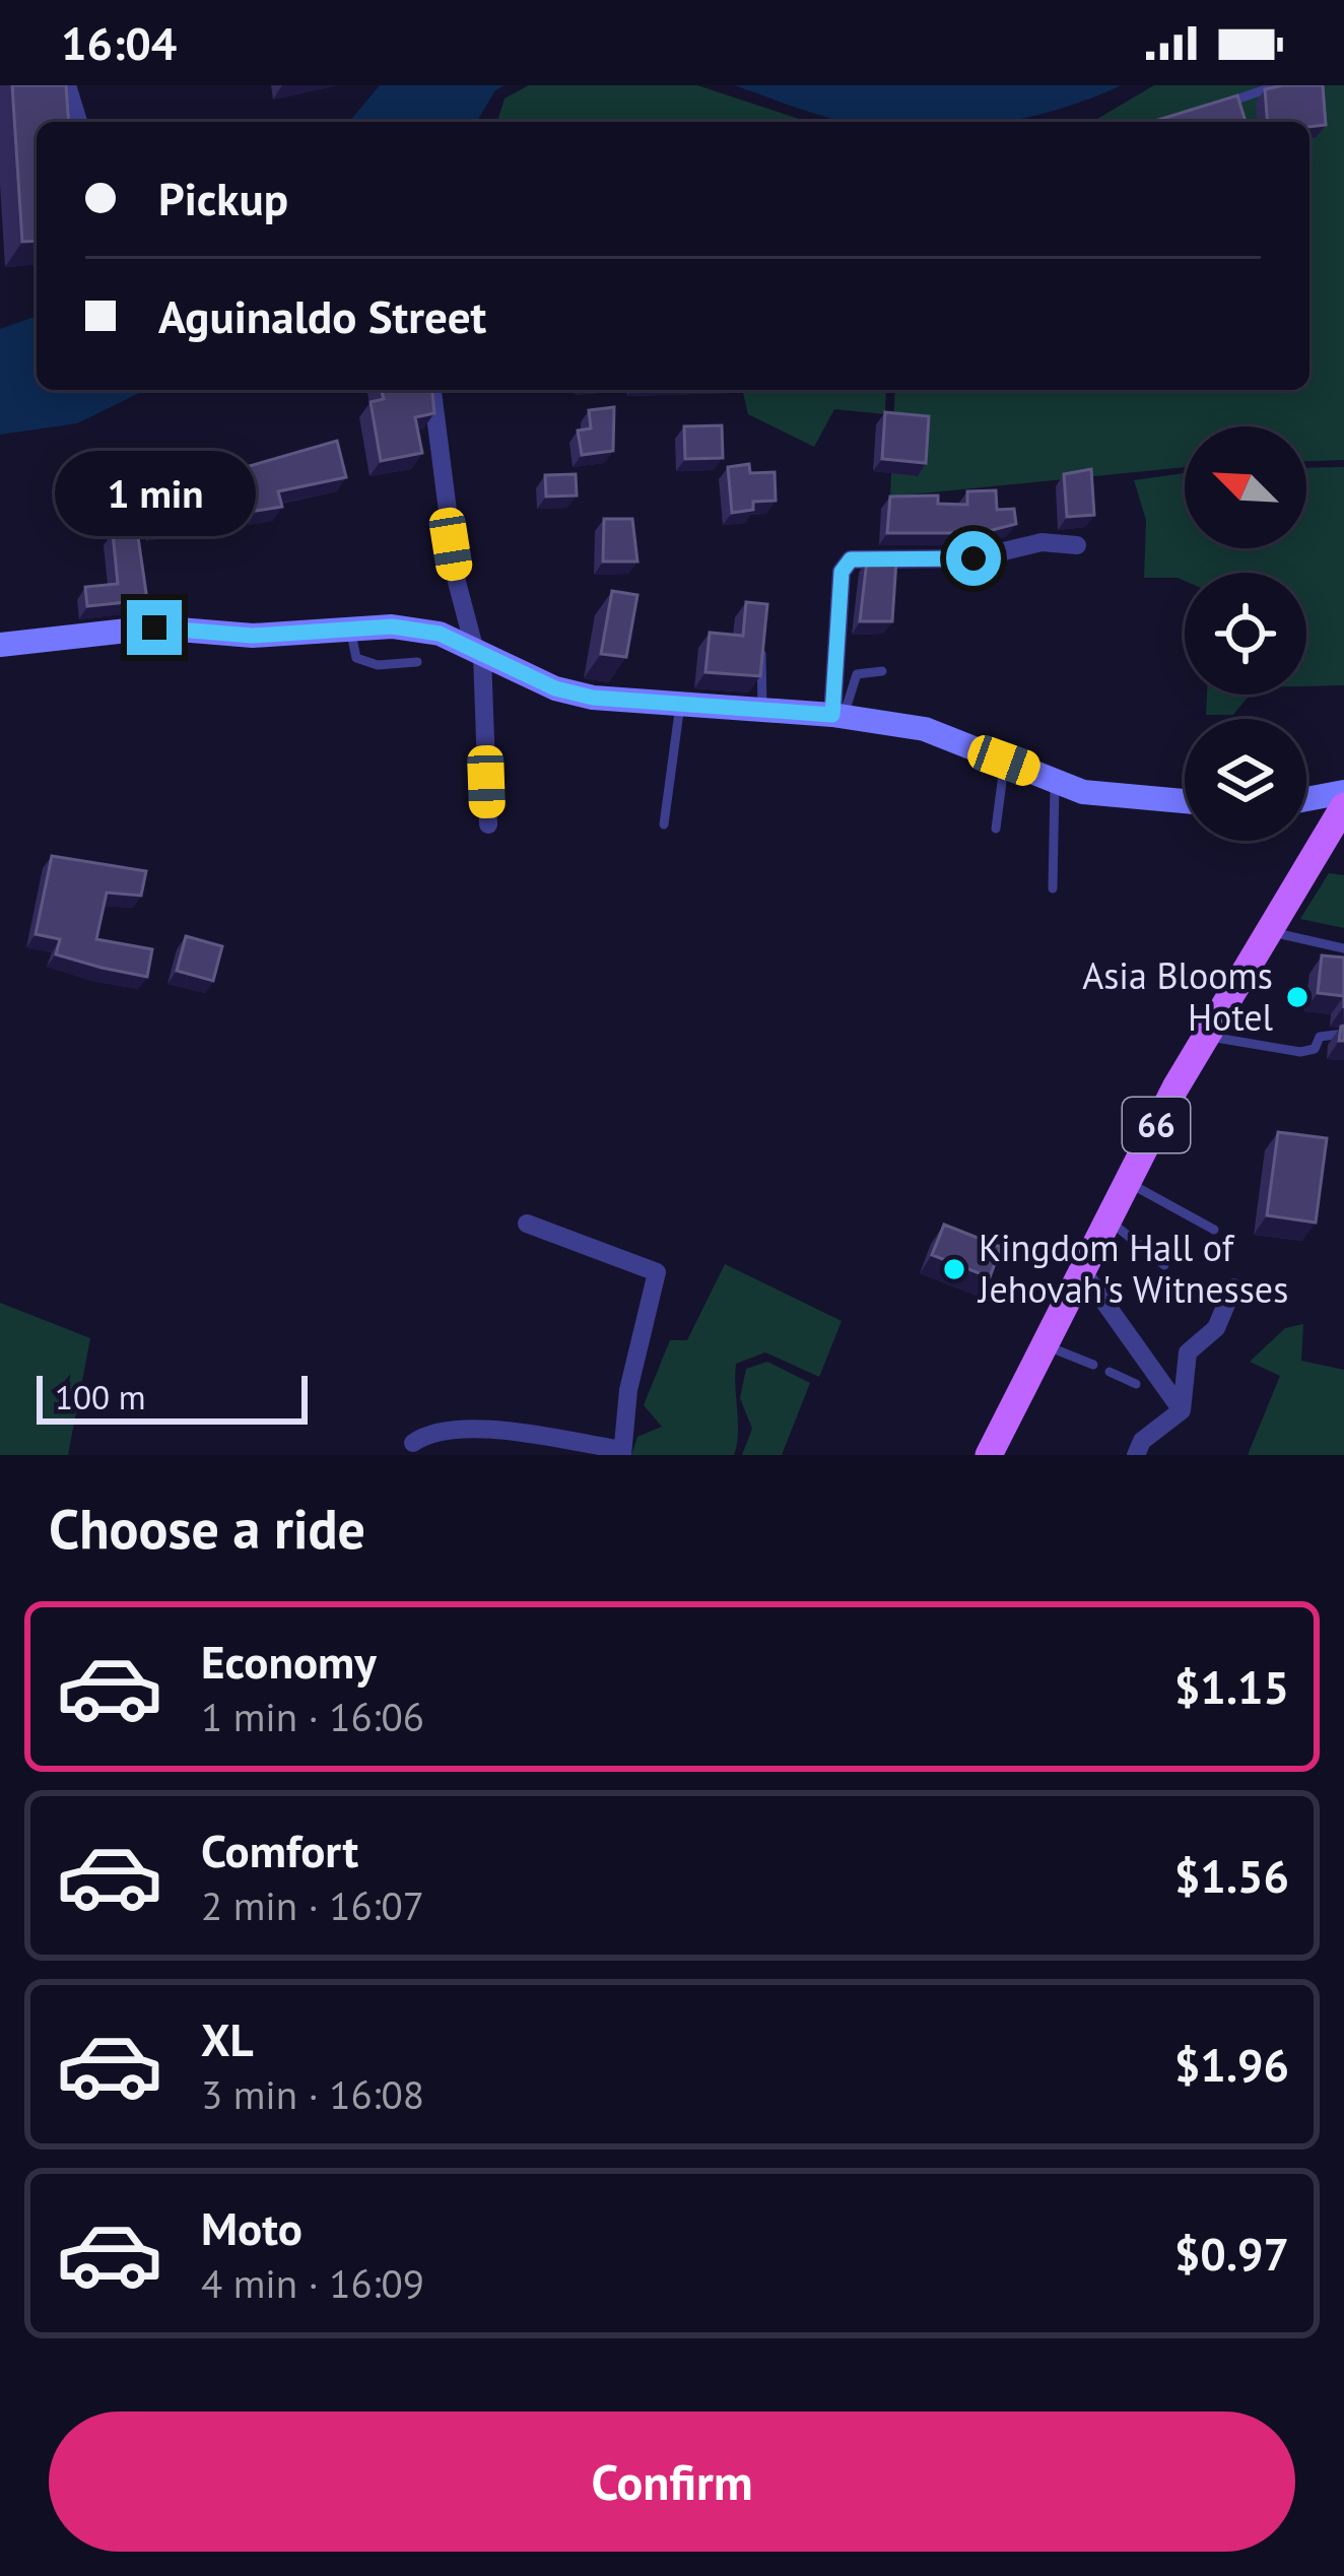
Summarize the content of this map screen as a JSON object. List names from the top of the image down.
{
  "streets": {
    "main road": ["66"]
  },
  "places": ["Asia Blooms Hotel", "Kingdom Hall of Jehovah's Witnesses"],
  "scale_bar": "100 m",
  "north": "top left",
  "page": {
    "status": "16:04",
    "banner": ["Pickup", "Aguinaldo Street"],
    "bubble": "1 min",
    "scale": "100 m",
    "heading": "Choose a ride",
    "list": [
      {
        "name": "Economy",
        "note": "1 min · 16:06",
        "value": "$1.15"
      },
      {
        "name": "Comfort",
        "note": "2 min · 16:07",
        "value": "$1.56"
      },
      {
        "name": "XL",
        "note": "3 min · 16:08",
        "value": "$1.96"
      },
      {
        "name": "Moto",
        "note": "4 min · 16:09",
        "value": "$0.97"
      }
    ],
    "buttons": "Confirm"
  }
}
